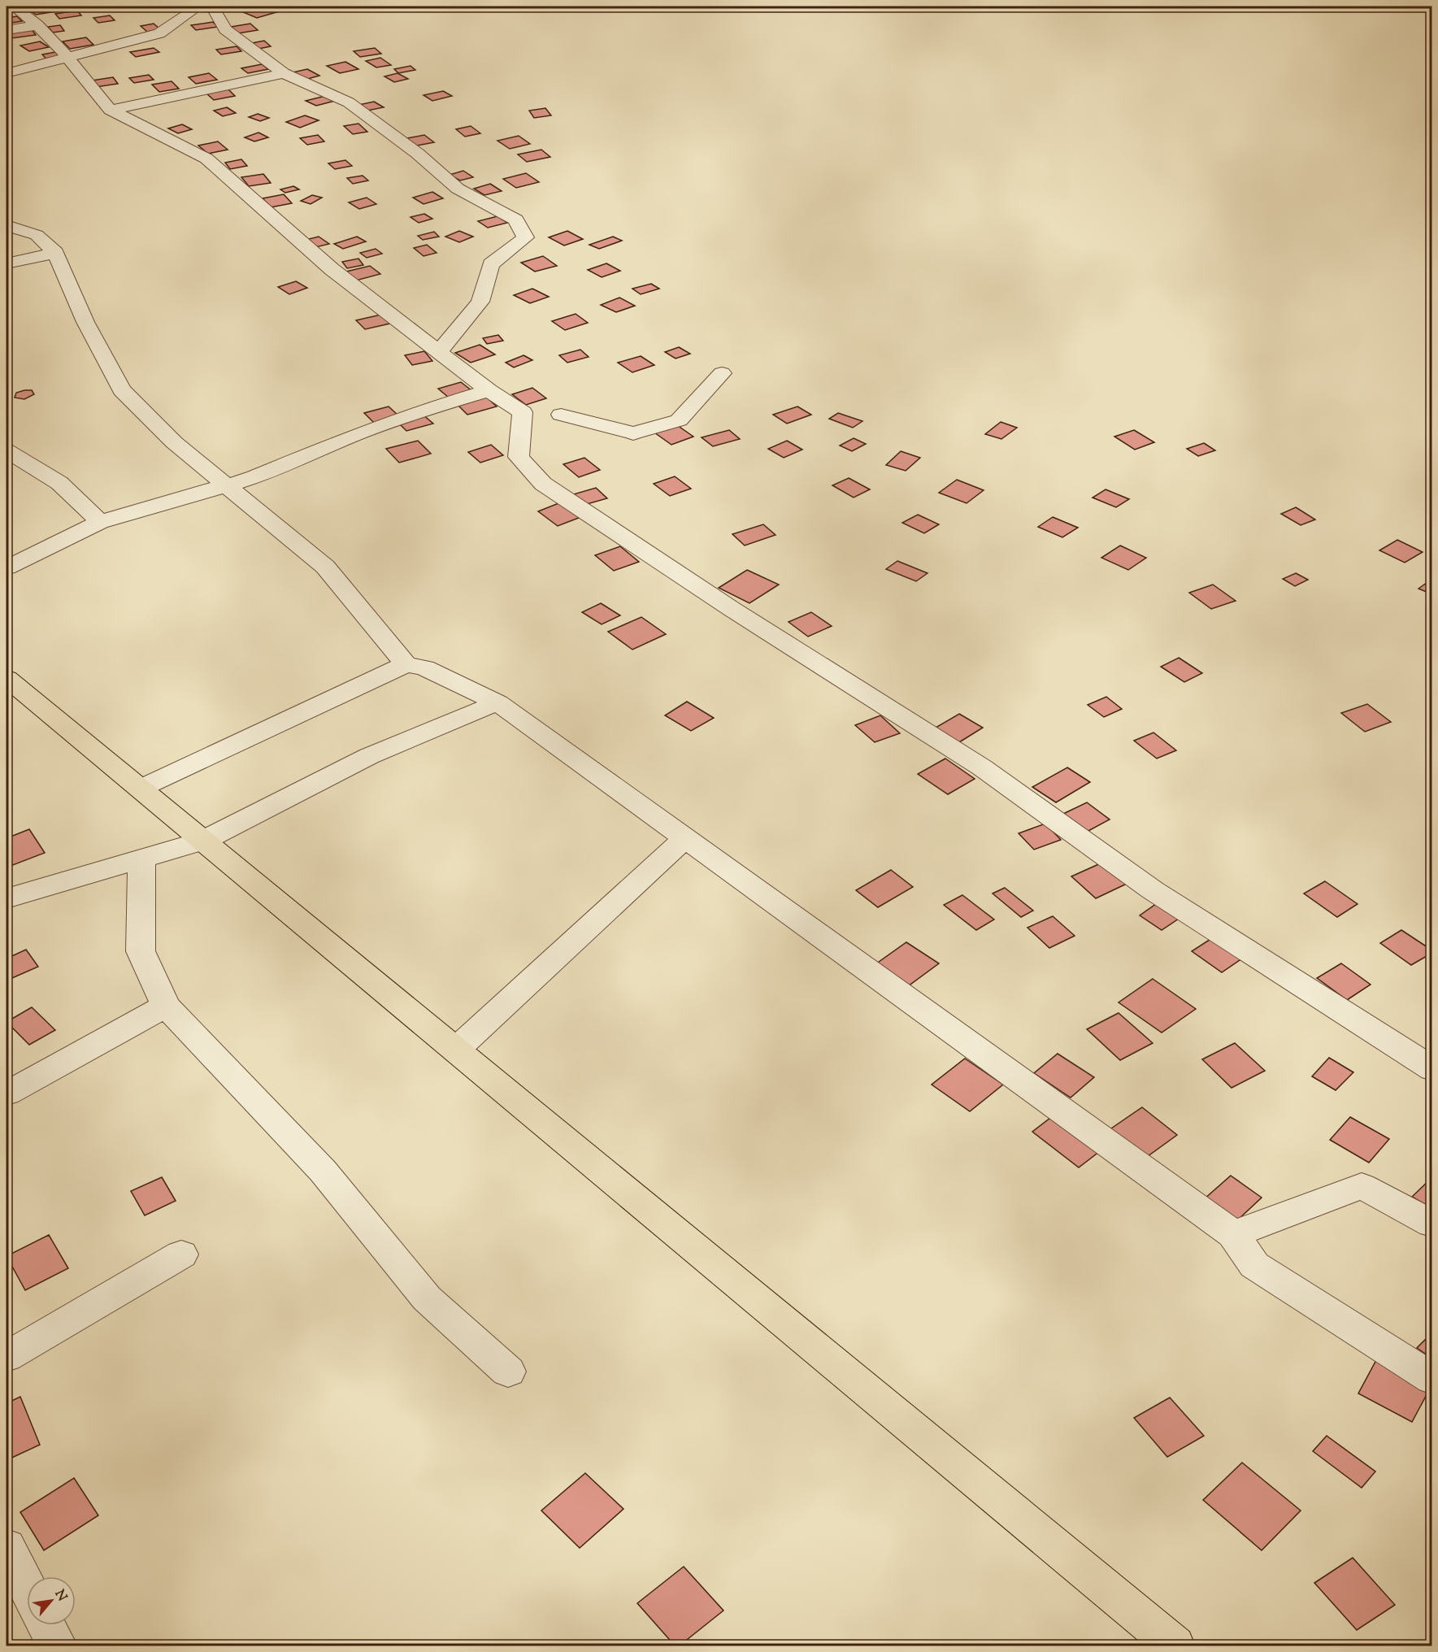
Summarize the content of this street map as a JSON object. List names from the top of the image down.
{
  "north": "top right"
}
